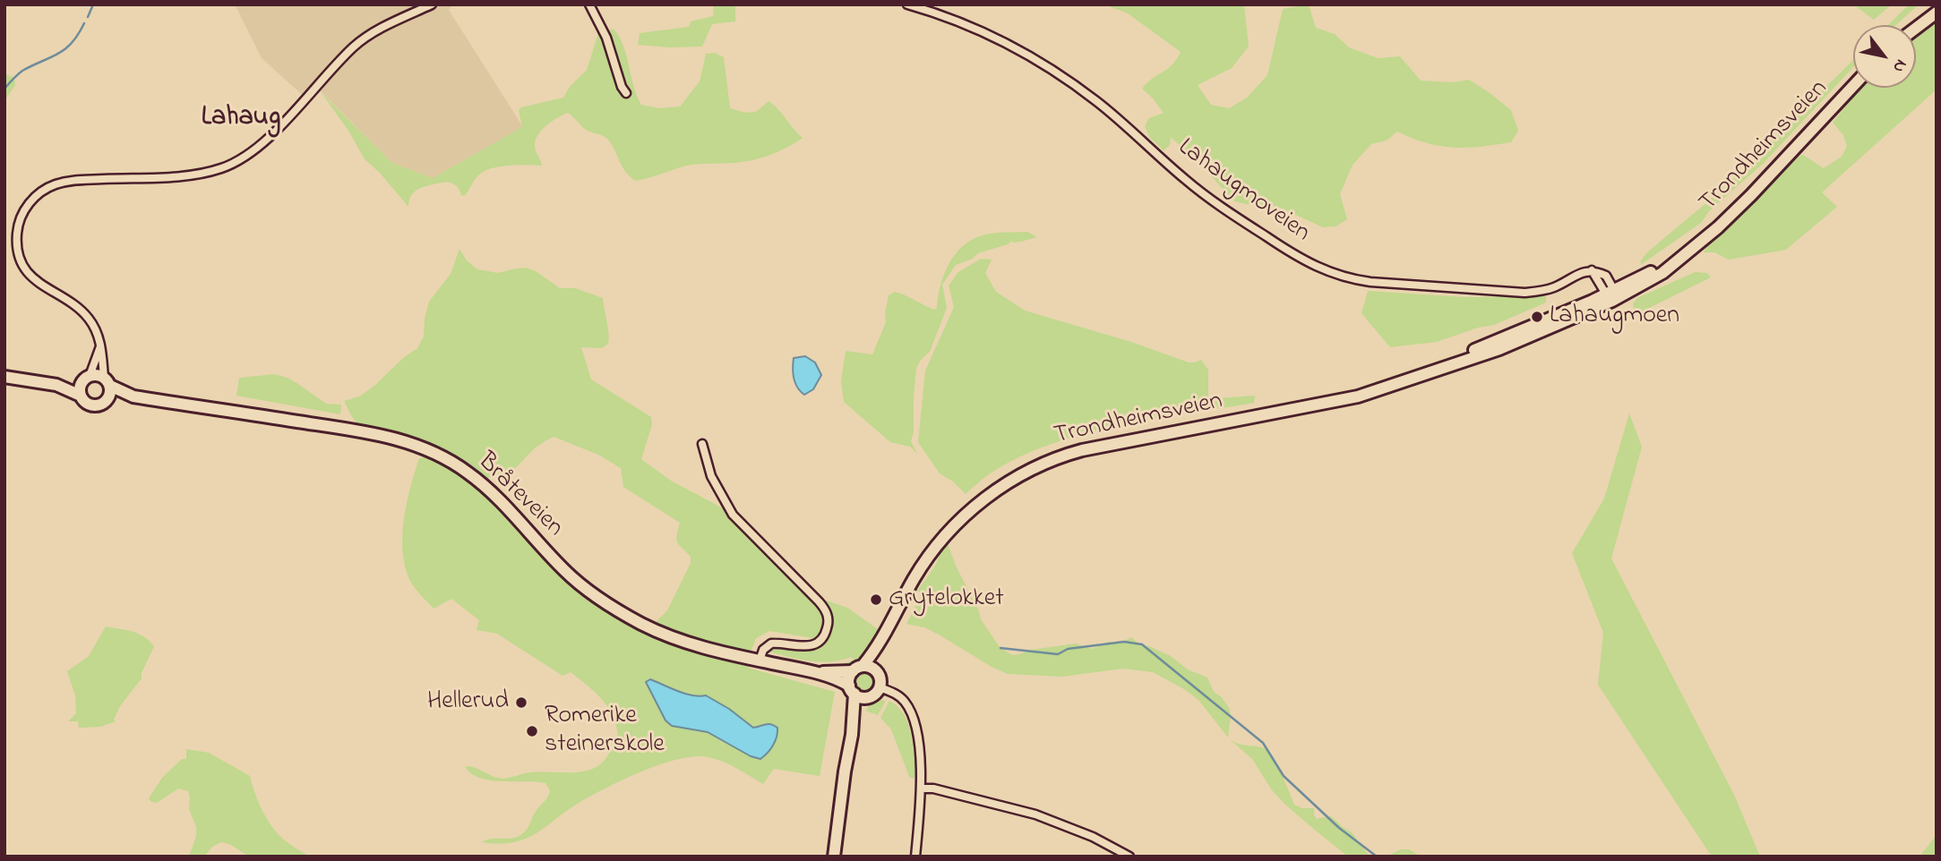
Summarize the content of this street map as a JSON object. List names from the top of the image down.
{
  "streets": {
    "main road": ["Trondheimsveien", "Bråteveien"],
    "street": ["Lahaugmoveien"]
  },
  "crossings": [
    ["Trondheimsveien", "Lahaugmoveien"],
    ["Trondheimsveien", "Bråteveien"]
  ],
  "districts": ["Lahaug"],
  "places": [
    "Lahaugmoen",
    "Grytelokket",
    "Hellerud",
    "Romerike steinerskole"
  ],
  "north": "bottom right"
}
